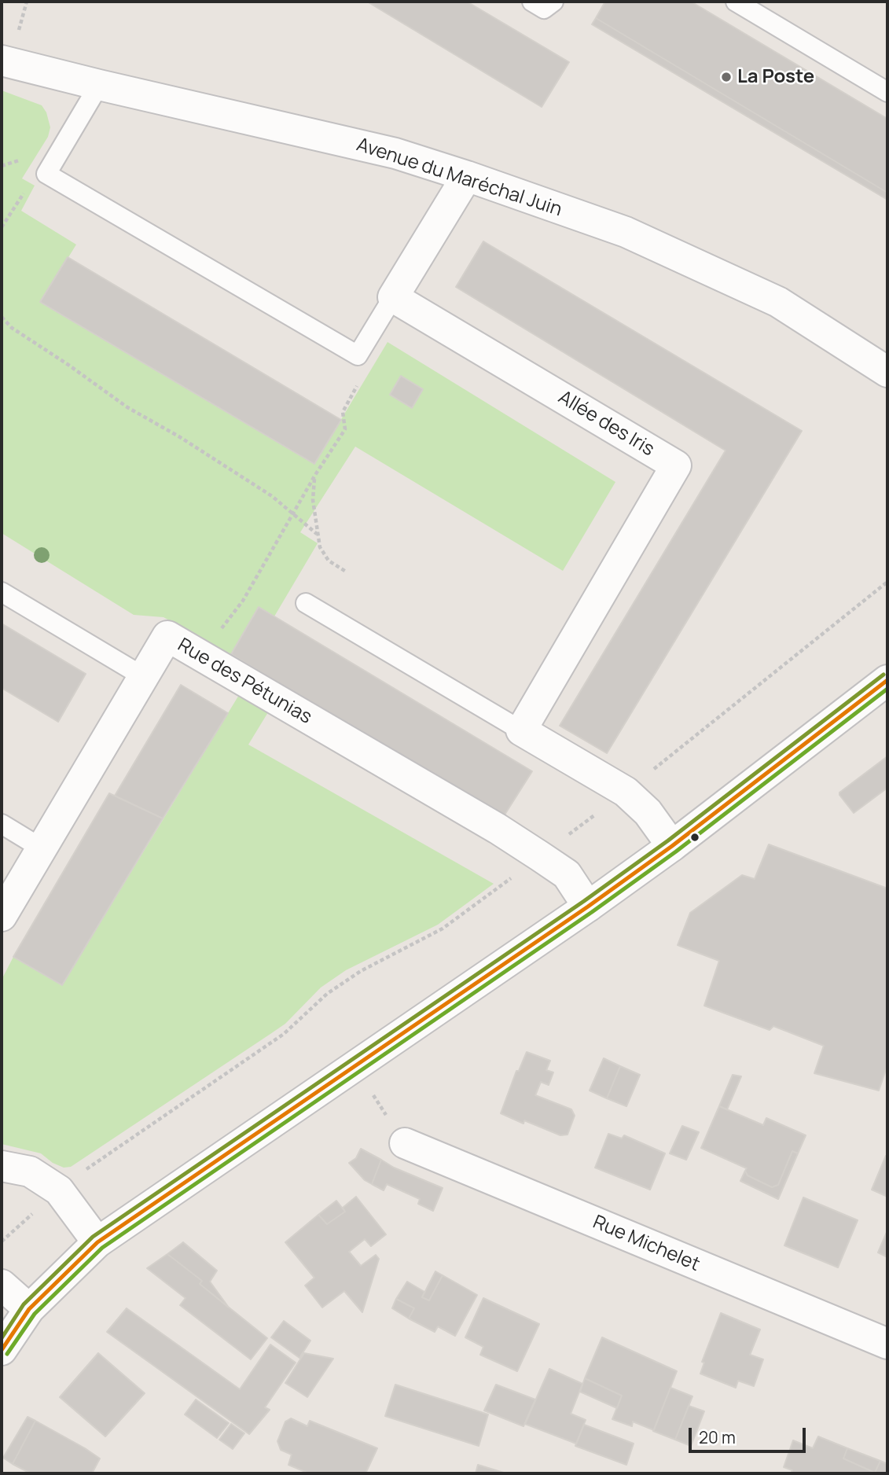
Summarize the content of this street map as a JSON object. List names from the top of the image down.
{
  "streets": {
    "street": [
      "Avenue du Maréchal Juin",
      "Allée des Iris",
      "Rue des Pétunias",
      "Rue Michelet"
    ]
  },
  "places": ["La Poste"],
  "scale_bar": "20 m"
}
